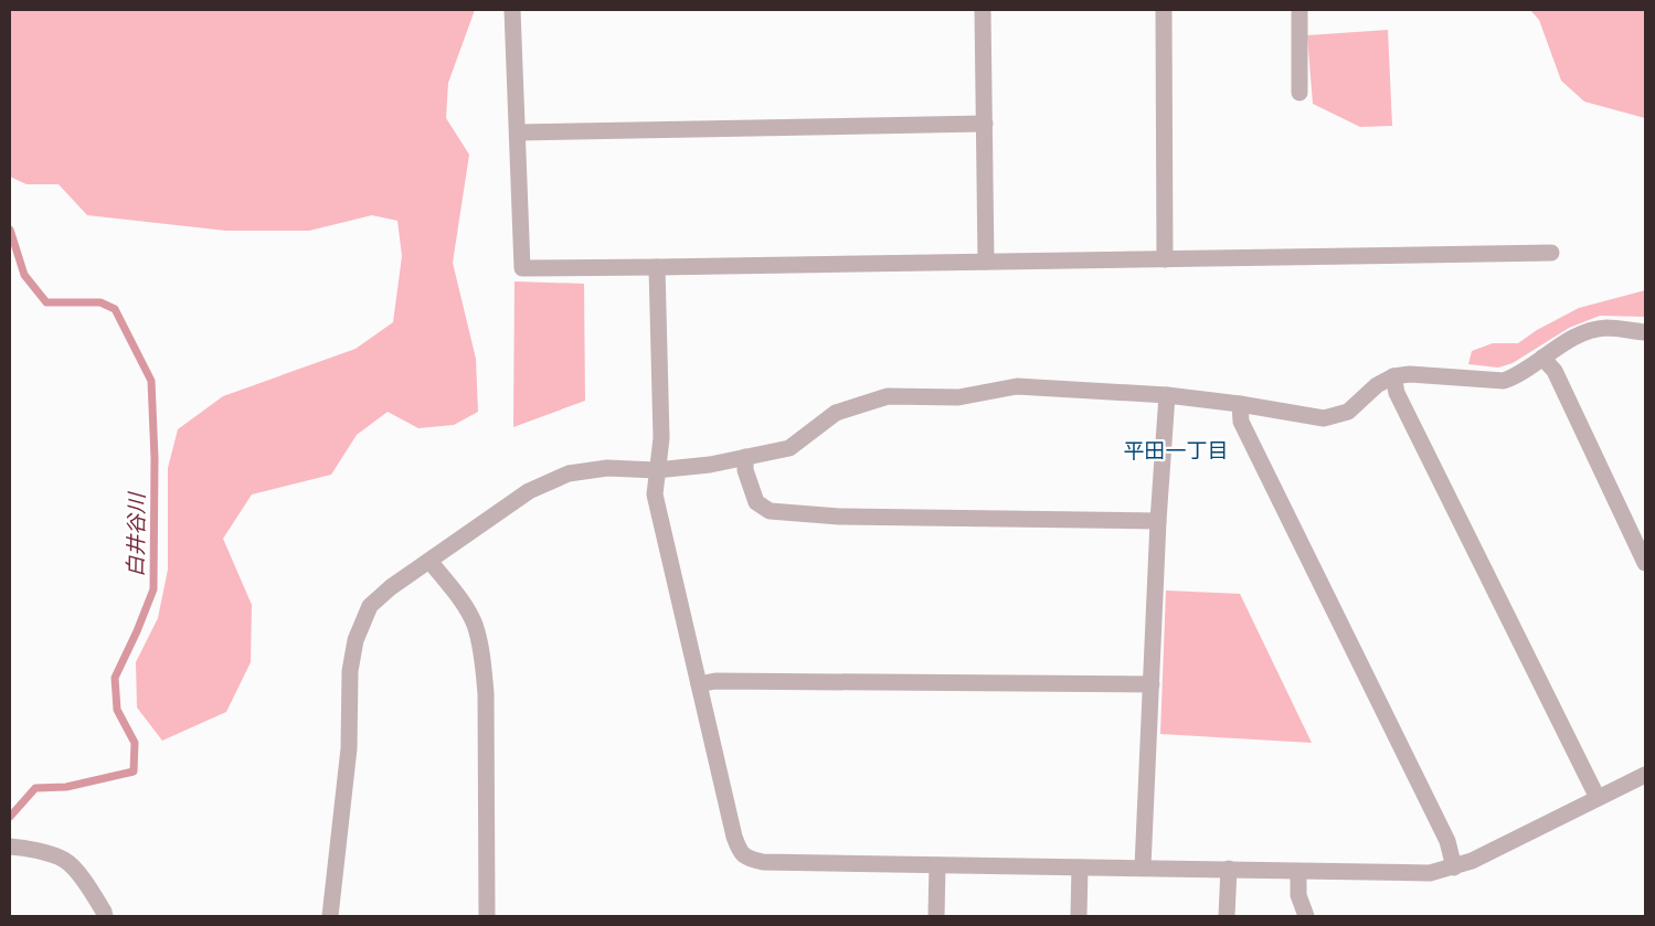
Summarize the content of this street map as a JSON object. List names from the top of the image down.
{
  "districts": ["平田一丁目"],
  "water": ["白井谷川"]
}
